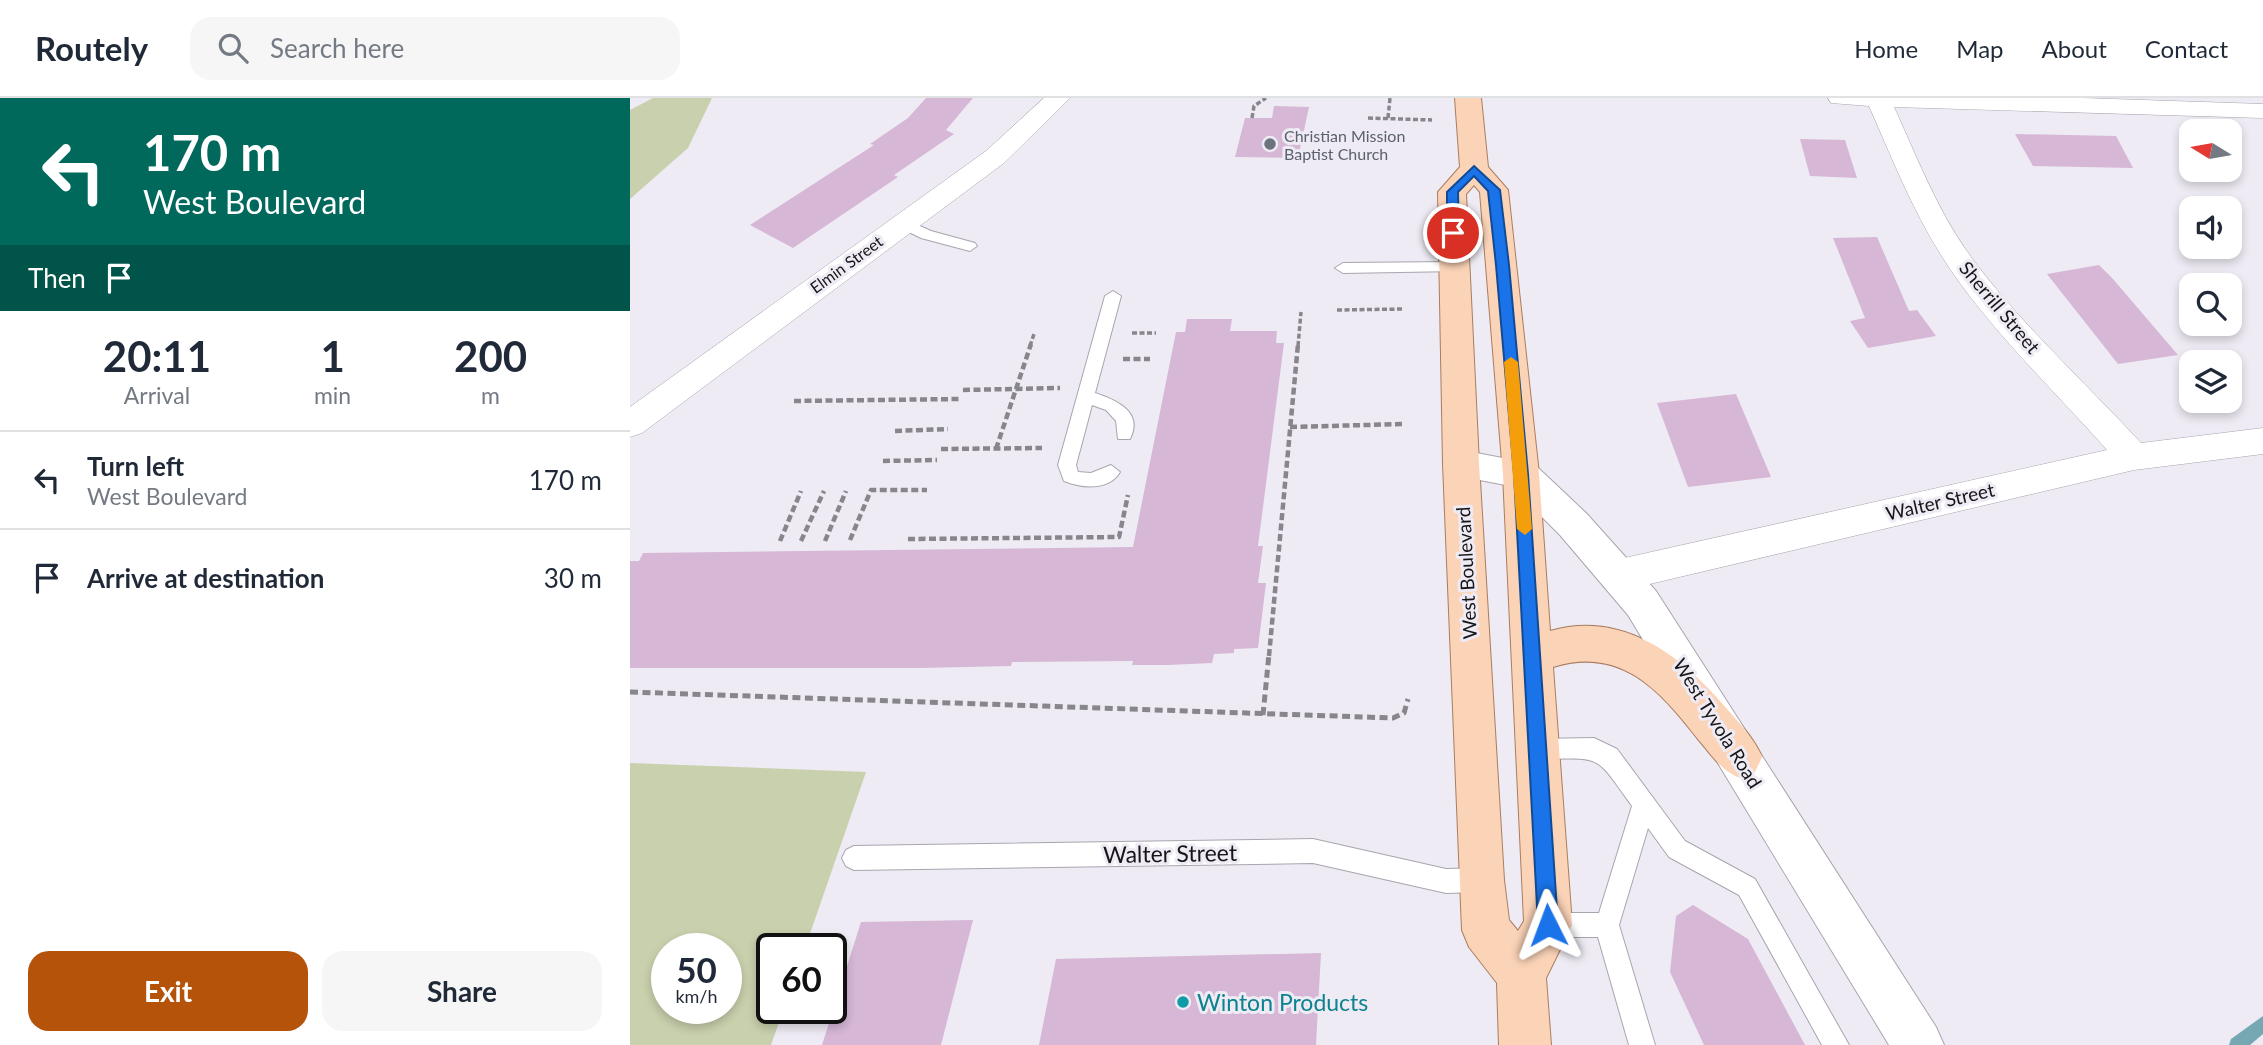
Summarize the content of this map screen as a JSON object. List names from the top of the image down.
{
  "streets": {
    "main road": ["West Boulevard"],
    "street": [
      "Elmin Street",
      "Sherrill Street",
      "Walter Street",
      "West Tyvola Road"
    ]
  },
  "crossings": [
    ["Sherrill Street", "Walter Street"],
    ["Walter Street", "West Boulevard"],
    ["Walter Street", "West Tyvola Road"]
  ],
  "places": ["Christian Mission Baptist Church", "Winton Products"],
  "north": "left",
  "page": {
    "header": "Routely",
    "search": "Search here",
    "nav": [
      "Home",
      "Map",
      "About",
      "Contact"
    ],
    "turn": ["170 m", "West Boulevard"],
    "then": "Then",
    "eta": [
      "20:11",
      "Arrival",
      "1",
      "min",
      "200",
      "m"
    ],
    "list": [
      {
        "name": "Turn left",
        "note": "West Boulevard",
        "value": "170 m"
      },
      {
        "name": "Arrive at destination",
        "value": "30 m"
      }
    ],
    "speed": "50 km/h",
    "limit": "60",
    "buttons": ["Exit", "Share"]
  }
}
